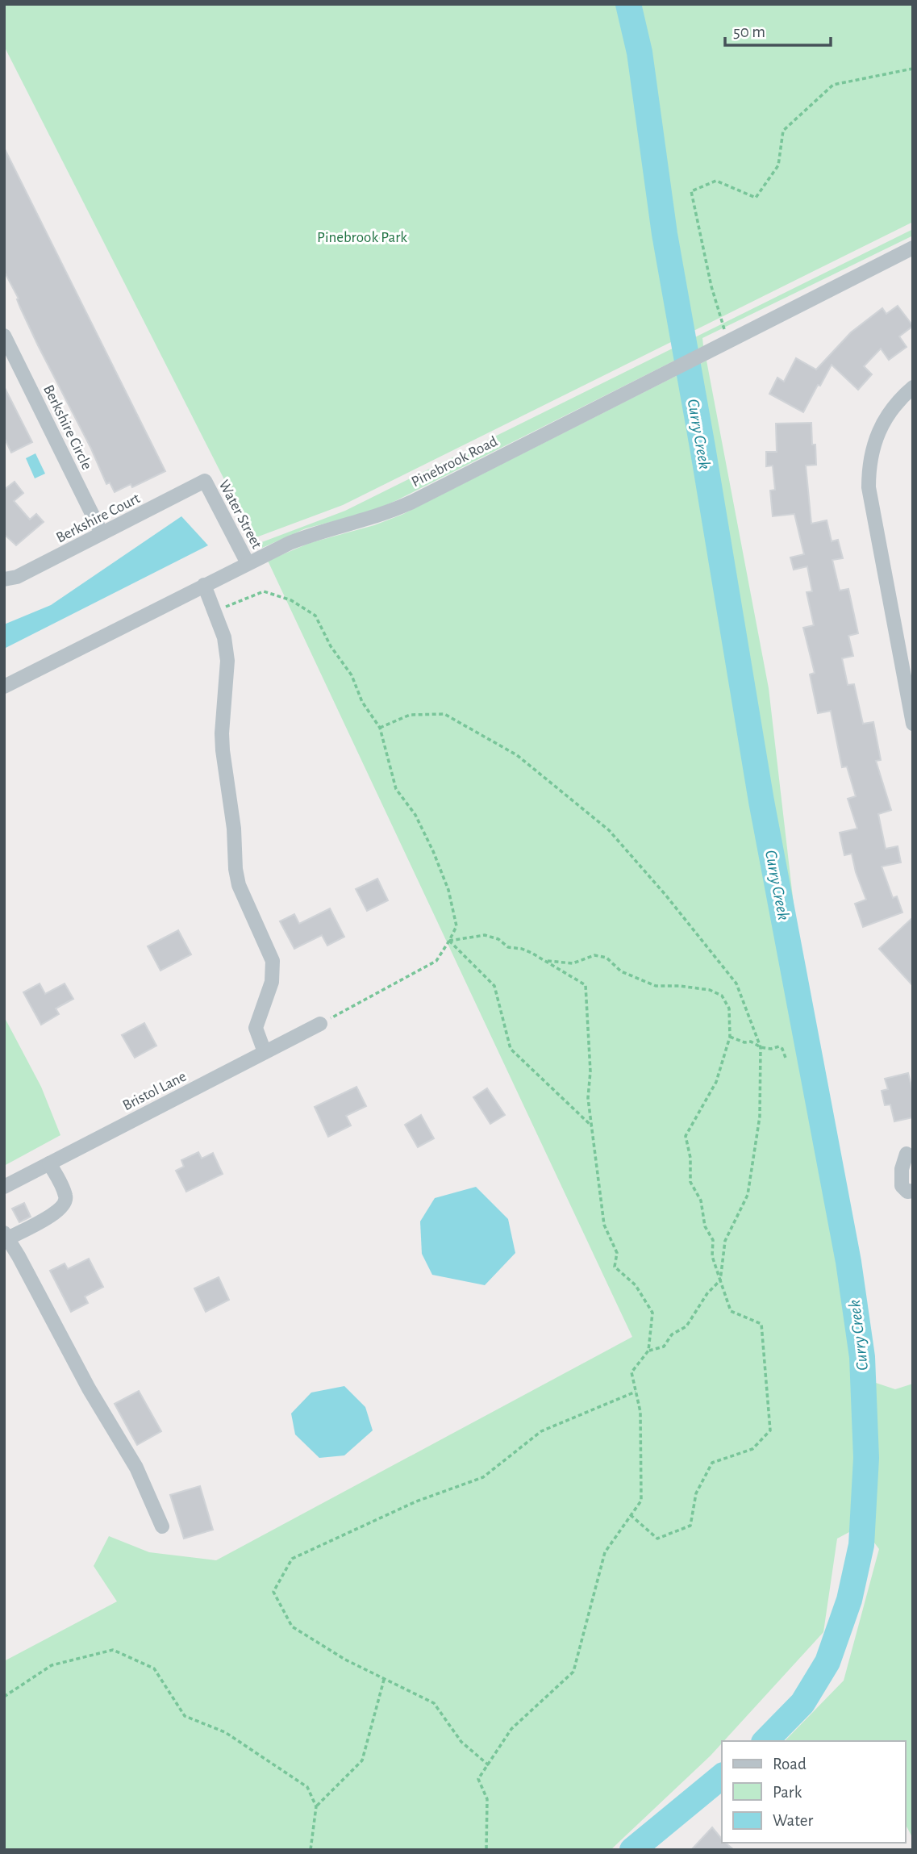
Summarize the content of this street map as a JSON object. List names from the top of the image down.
{
  "streets": {
    "street": [
      "Berkshire Circle",
      "Pinebrook Road",
      "Water Street",
      "Berkshire Court",
      "Bristol Lane"
    ]
  },
  "crossings": [
    ["Berkshire Circle", "Berkshire Court"],
    ["Pinebrook Road", "Water Street"],
    ["Water Street", "Berkshire Court"]
  ],
  "water": ["Curry Creek"],
  "parks": ["Pinebrook Park"],
  "legend": ["Road", "Park", "Water"],
  "scale_bar": "50 m"
}
